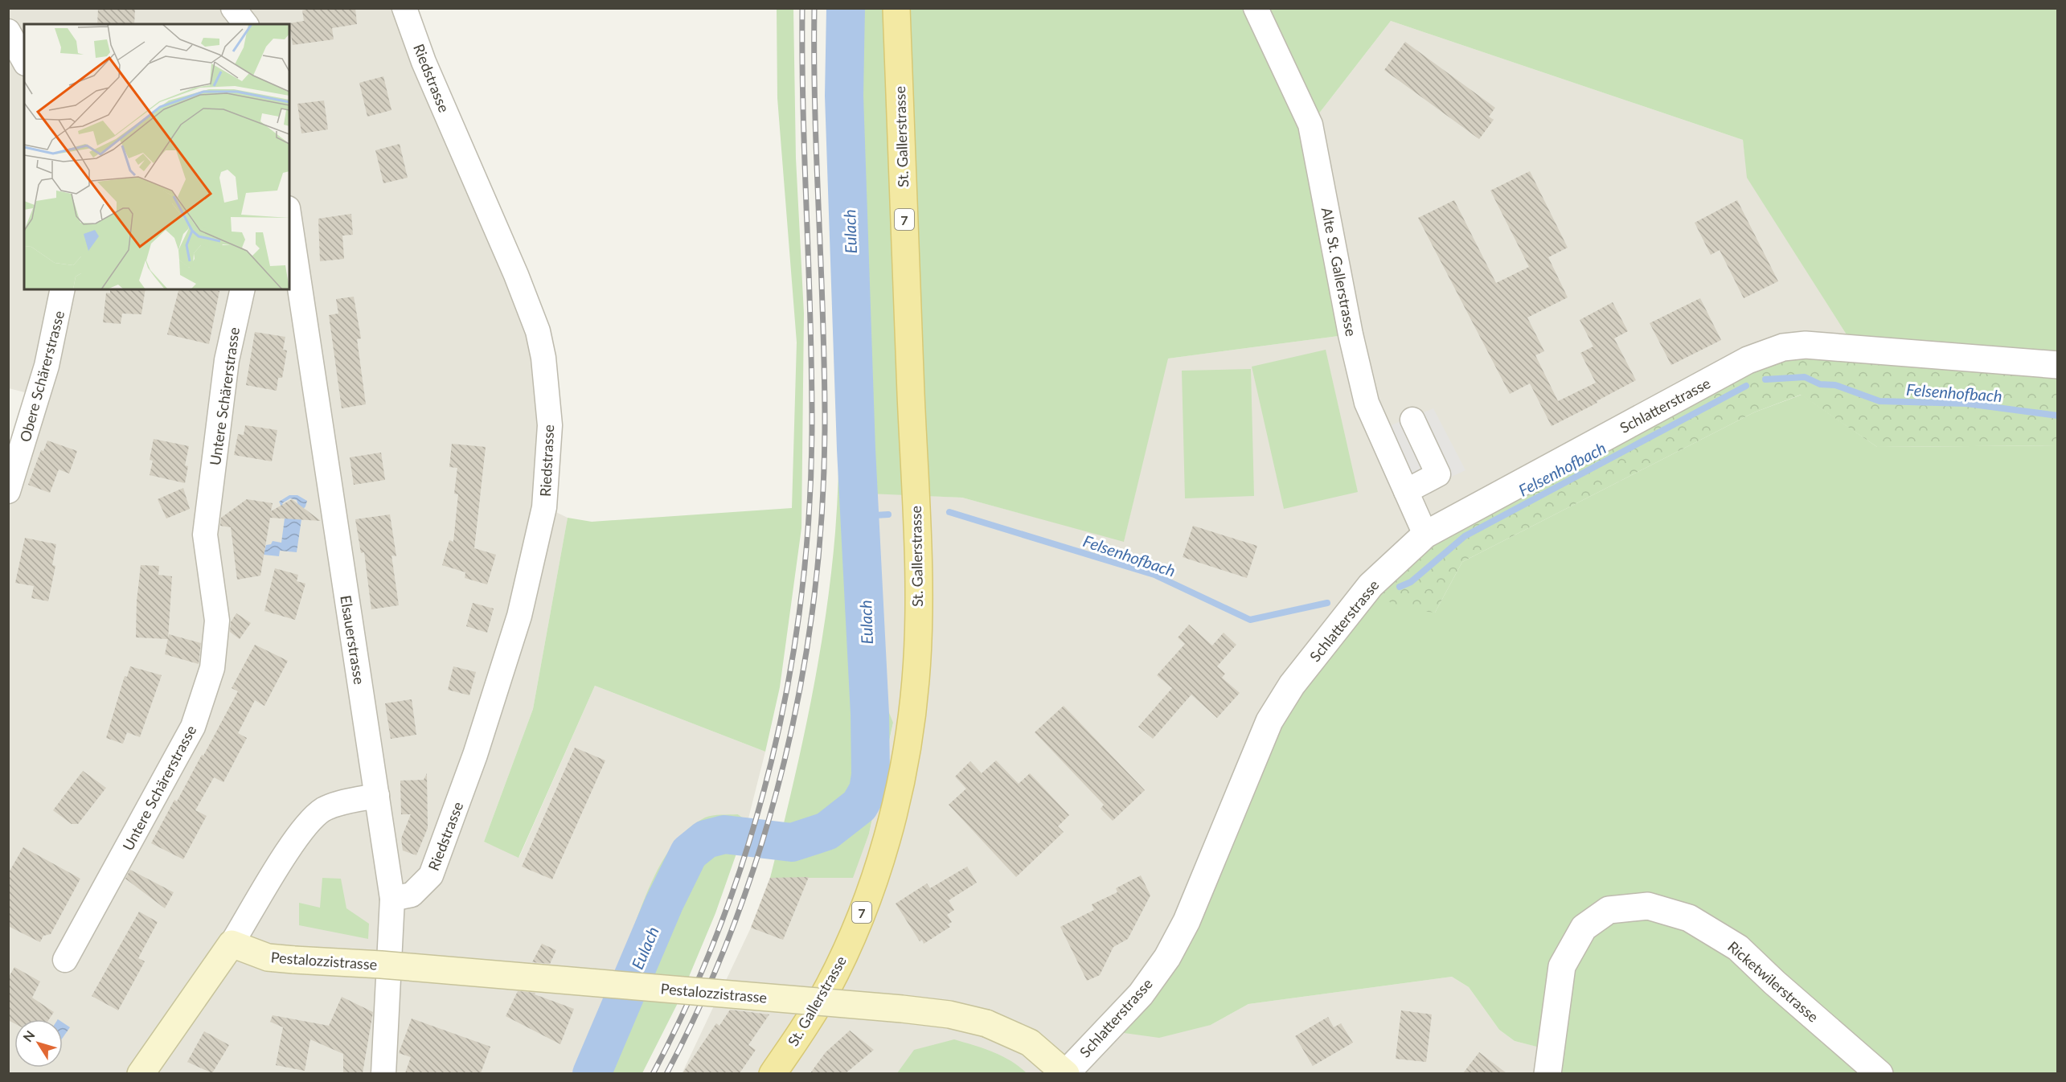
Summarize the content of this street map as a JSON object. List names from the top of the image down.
{
  "streets": {
    "main road": ["St. Gallerstrasse", "7", "Pestalozzistrasse"],
    "street": [
      "Riedstrasse",
      "Alte St. Gallerstrasse",
      "Obere Schärerstrasse",
      "Untere Schärerstrasse",
      "Schlatterstrasse",
      "Elsauerstrasse",
      "Ricketwilerstrasse"
    ]
  },
  "crossings": [
    ["Riedstrasse", "Elsauerstrasse"],
    ["Alte St. Gallerstrasse", "Schlatterstrasse"],
    ["Schlatterstrasse", "Pestalozzistrasse"]
  ],
  "water": ["Eulach", "Felsenhofbach"],
  "north": "top left"
}
